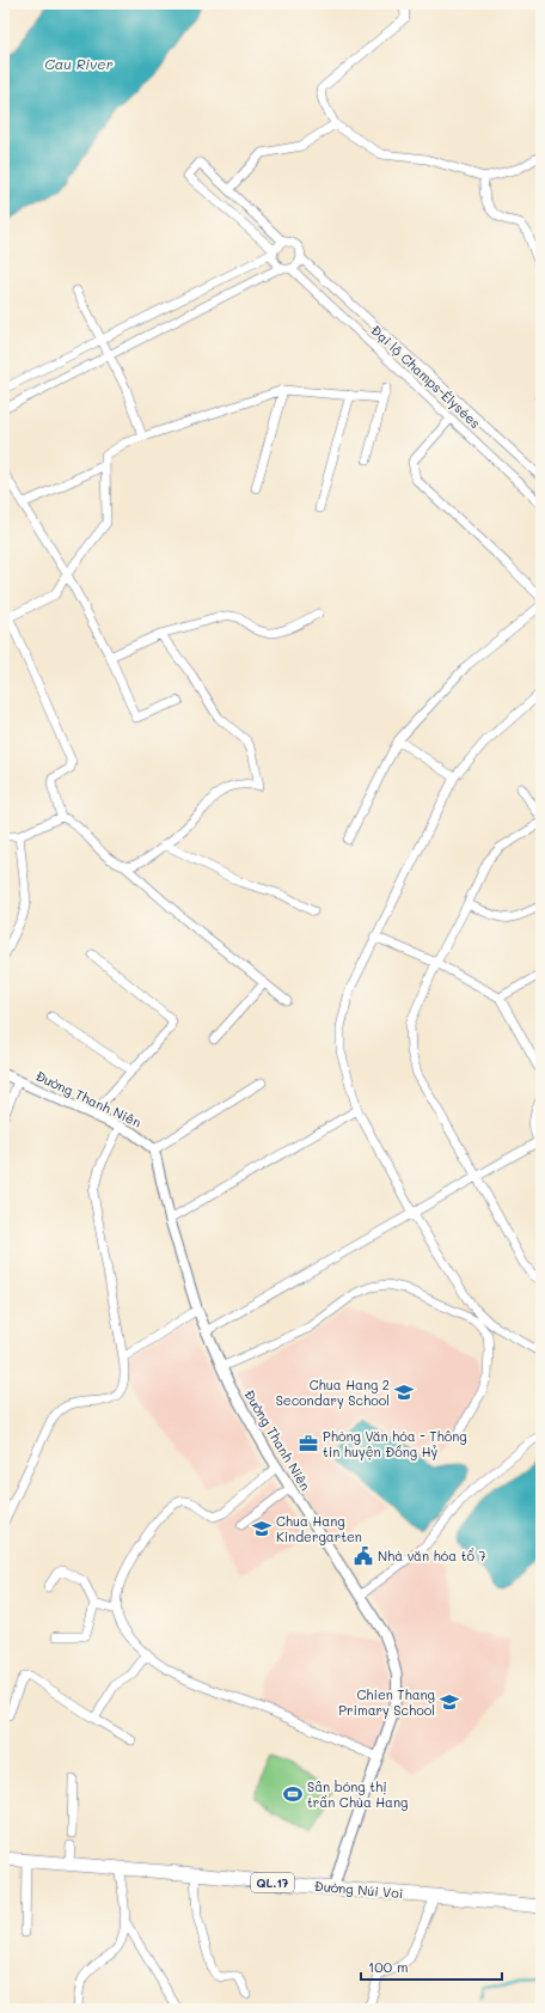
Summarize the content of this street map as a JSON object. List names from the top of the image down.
{
  "streets": {
    "main road": ["QL.17", "Đường Núi Voi"],
    "street": ["Đại lộ Champs-Élysées", "Đường Thanh Niên"]
  },
  "crossings": [
    ["Đường Thanh Niên", "Đường Núi Voi"]
  ],
  "water": ["Cau River"],
  "places": {
    "school or university": ["Chua Hang 2 Secondary School", "Chua Hang Kindergarten", "Chien Thang Primary School"],
    "office": ["Phòng Văn hóa - Thông tin huyện Đồng Hỷ"],
    "public building": ["Nhà văn hóa tổ 7"],
    "sports": ["Sân bóng thị trấn Chùa Hang"]
  },
  "scale_bar": "100 m"
}
